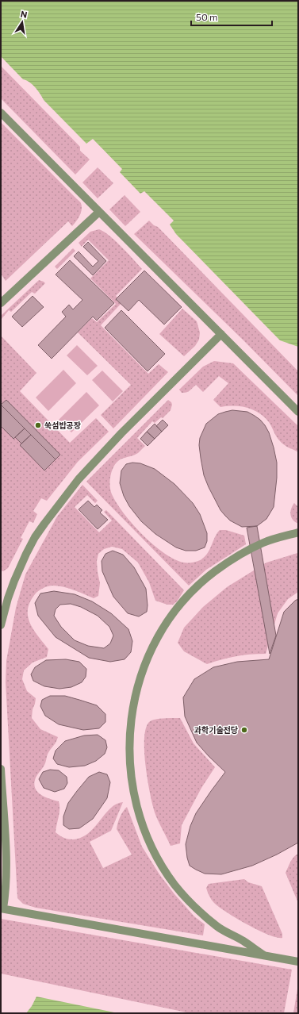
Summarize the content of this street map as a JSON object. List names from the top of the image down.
{
  "places": ["쑥섬밥공장", "과학기술전당"],
  "scale_bar": "50 m",
  "north": "top"
}
